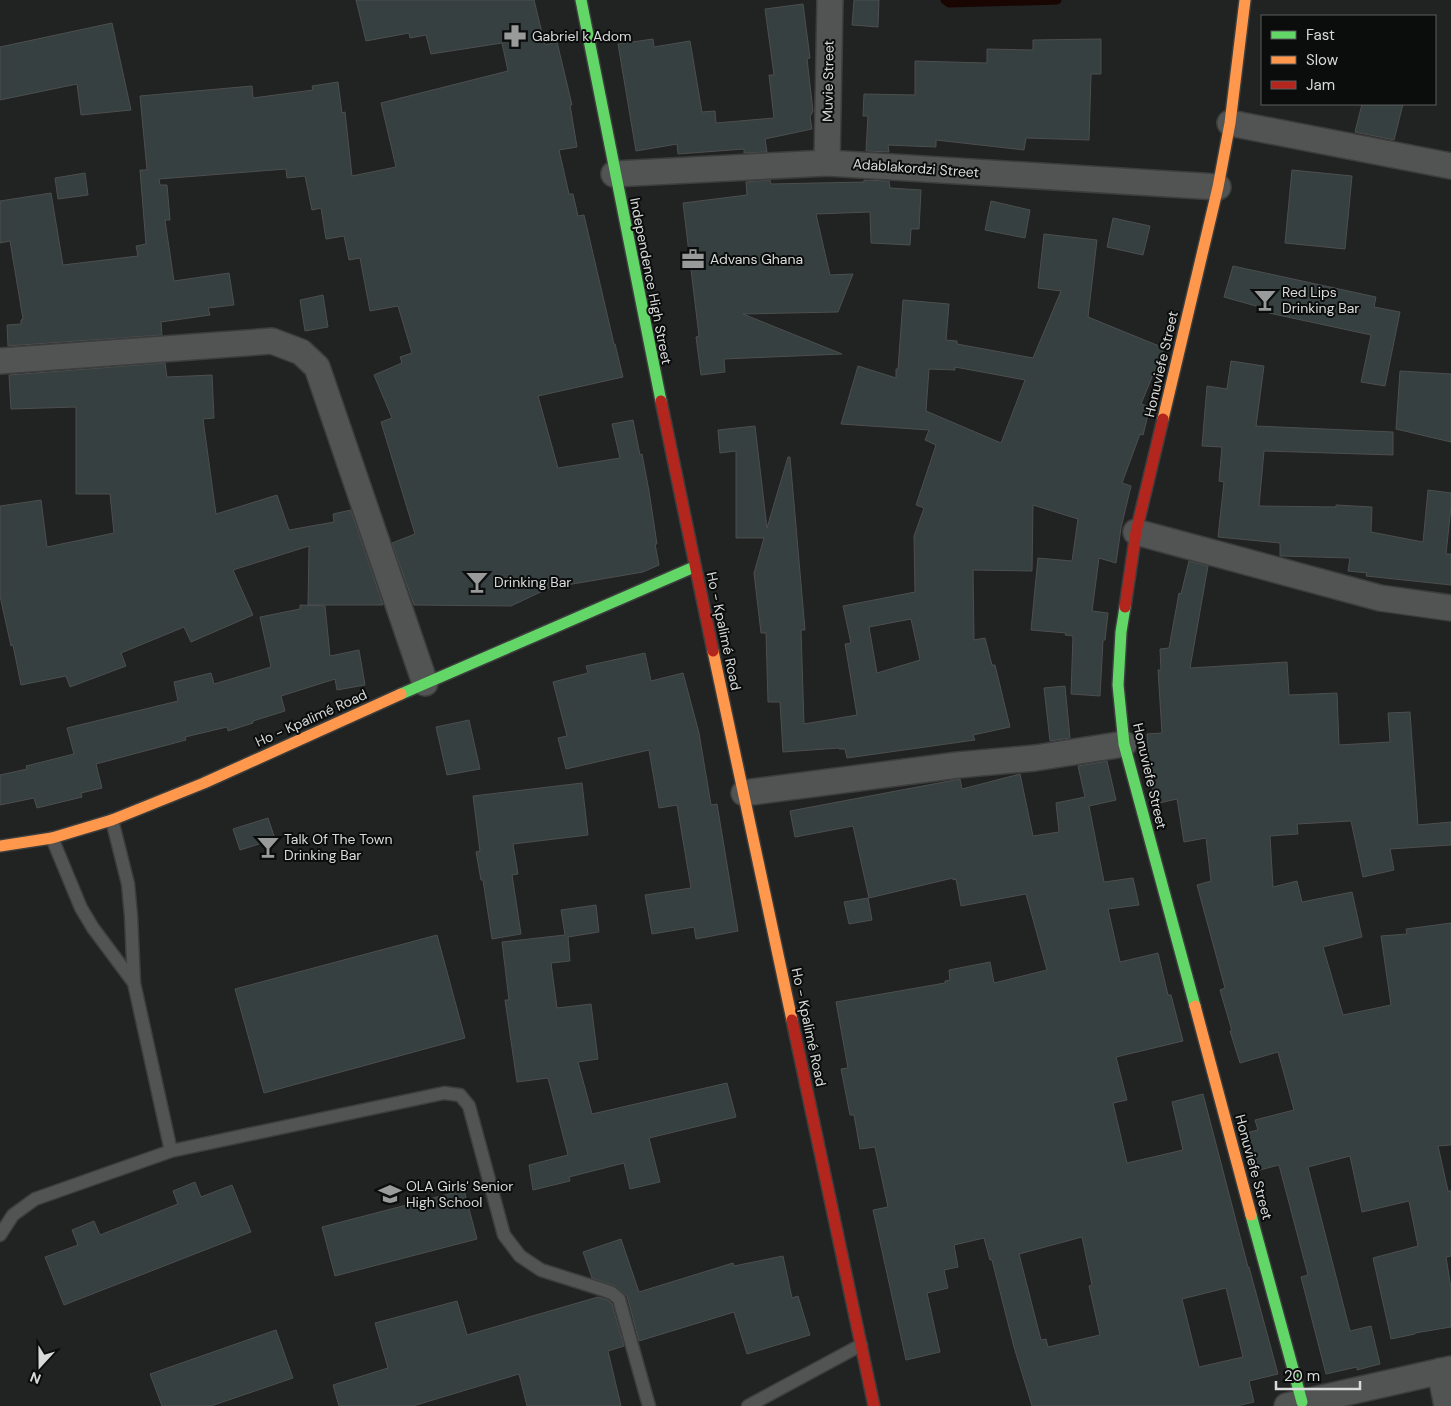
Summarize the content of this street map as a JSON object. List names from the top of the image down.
{
  "streets": {
    "main road": ["Independence High Street", "Honuviefe Street", "Ho - Kpalimé Road"],
    "street": ["Muvie Street", "Adablakordzi Street"]
  },
  "crossings": [
    ["Muvie Street", "Adablakordzi Street"],
    ["Adablakordzi Street", "Independence High Street"],
    ["Adablakordzi Street", "Honuviefe Street"],
    ["Independence High Street", "Ho - Kpalimé Road"]
  ],
  "places": {
    "pharmacy": ["Gabriel k Adom"],
    "office": ["Advans Ghana"],
    "bar": ["Red Lips Drinking Bar", "Drinking Bar", "Talk Of The Town Drinking Bar"],
    "school or university": ["OLA Girls' Senior High School"]
  },
  "legend": ["Fast", "Slow", "Jam"],
  "scale_bar": "20 m",
  "north": "bottom"
}
